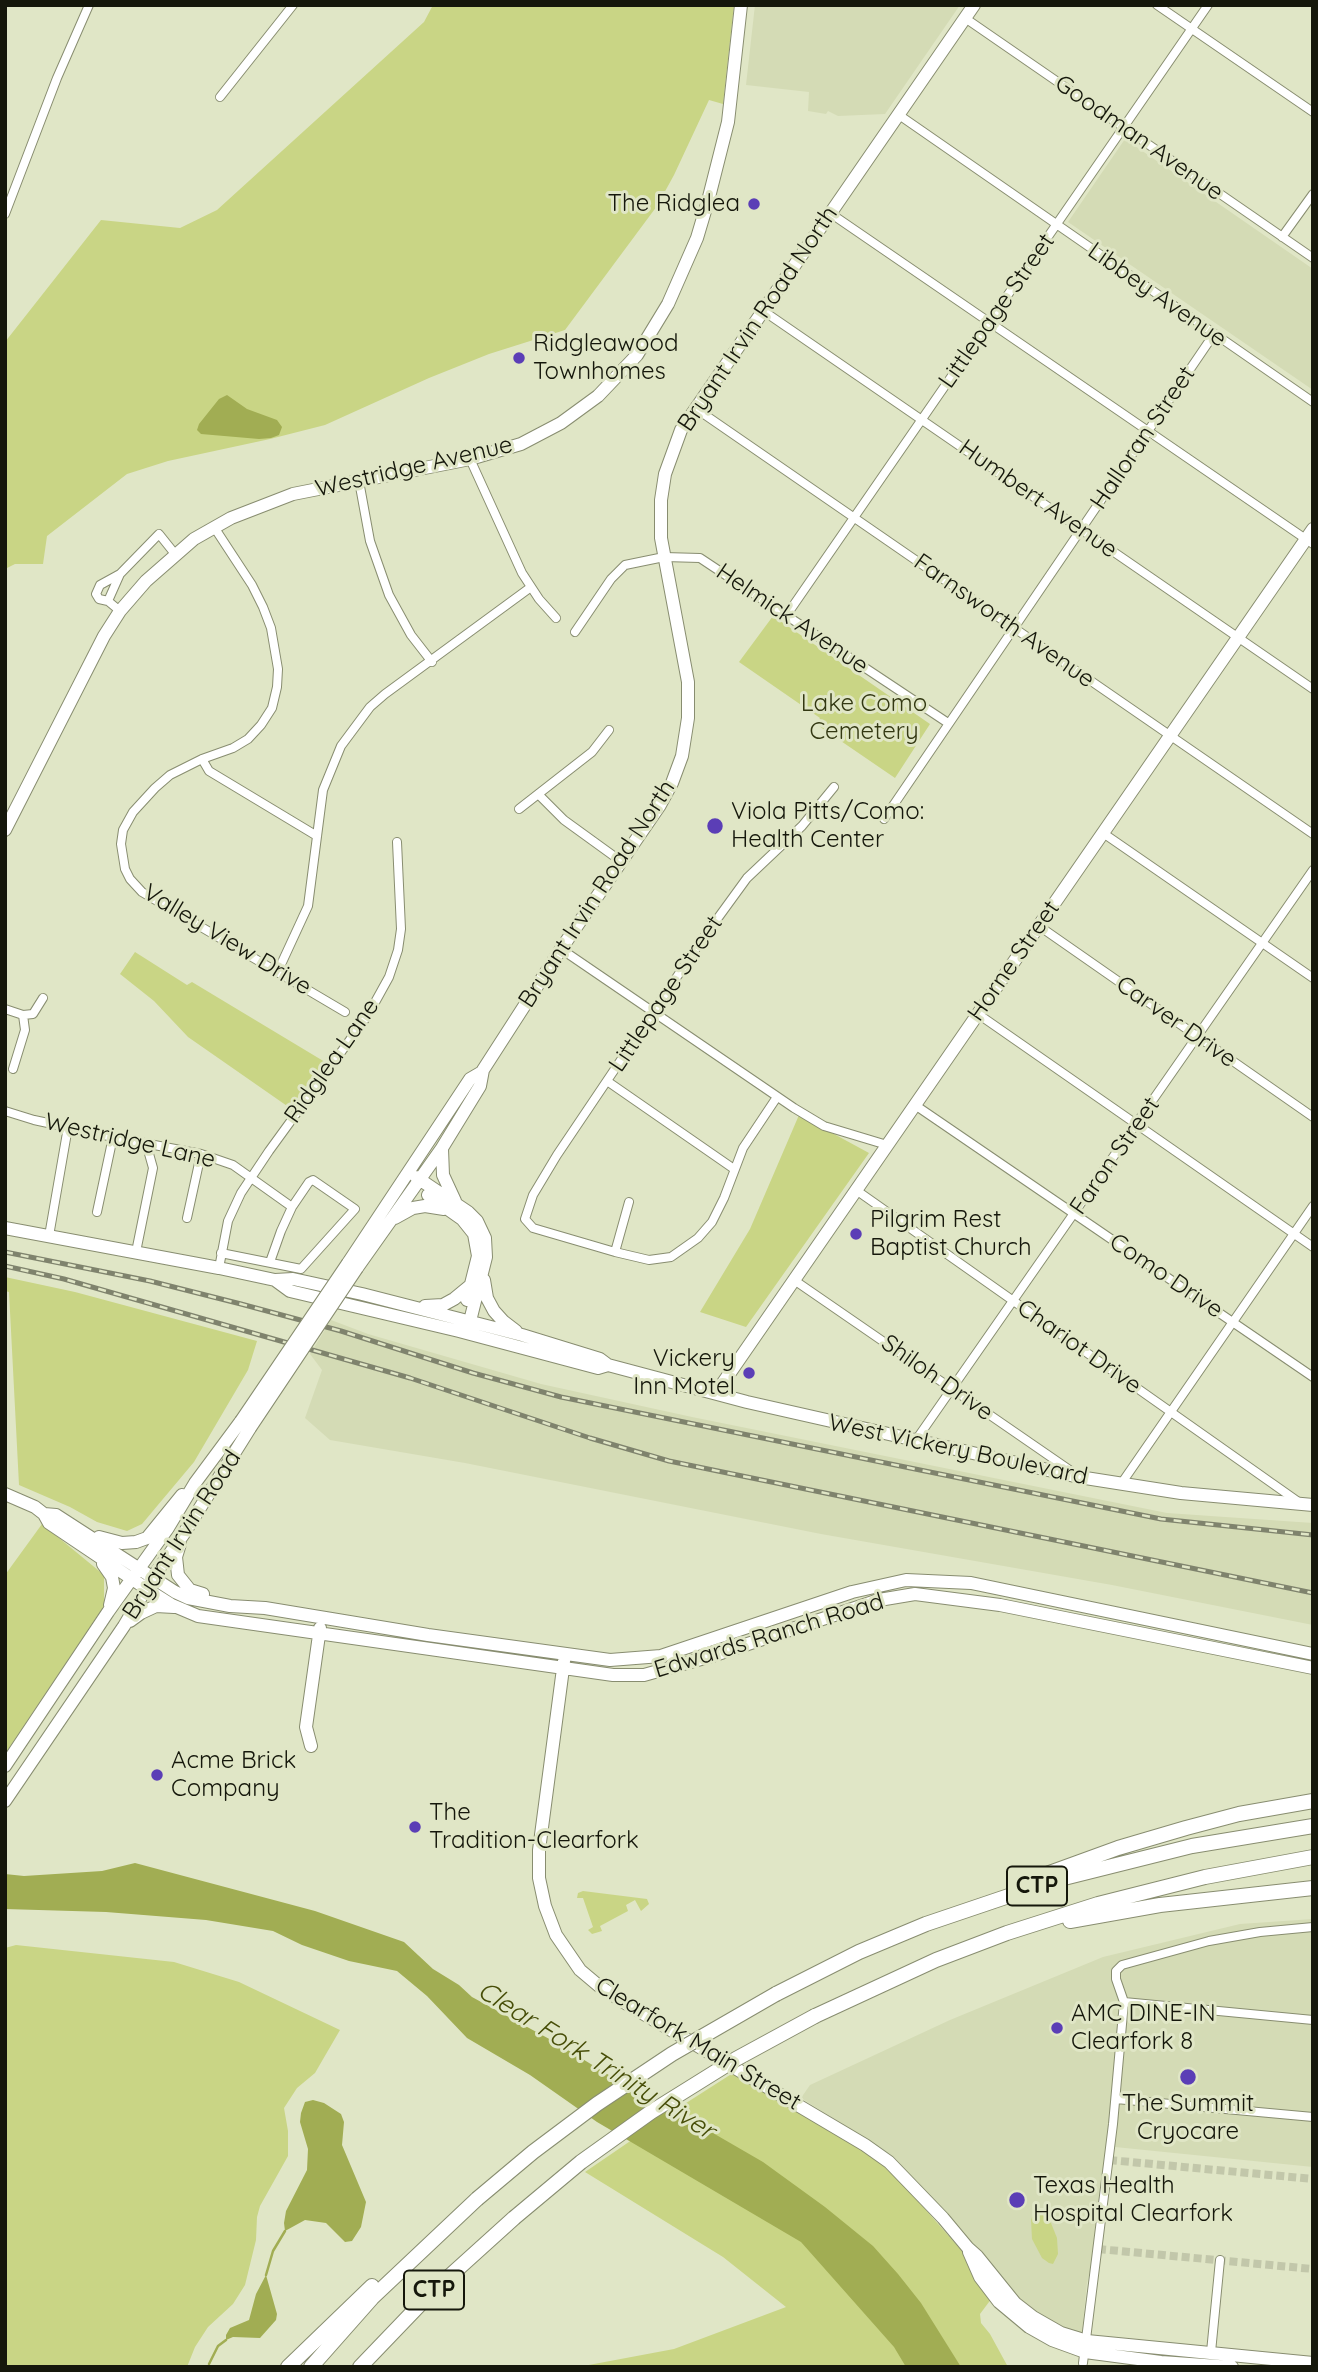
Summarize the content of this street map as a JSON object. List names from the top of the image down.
{
  "streets": {
    "highway": ["CTP"],
    "street": [
      "Goodman Avenue",
      "Libbey Avenue",
      "Littlepage Street",
      "Bryant Irvin Road North",
      "Halloran Street",
      "Westridge Avenue",
      "Humbert Avenue",
      "Helmick Avenue",
      "Farnsworth Avenue",
      "Valley View Drive",
      "Horne Street",
      "Carver Drive",
      "Ridglea Lane",
      "Westridge Lane",
      "Faron Street",
      "Como Drive",
      "Chariot Drive",
      "Shiloh Drive",
      "West Vickery Boulevard",
      "Bryant Irvin Road",
      "Edwards Ranch Road",
      "Clearfork Main Street"
    ]
  },
  "crossings": [
    ["Goodman Avenue", "Littlepage Street"],
    ["Goodman Avenue", "Bryant Irvin Road North"],
    ["Libbey Avenue", "Littlepage Street"],
    ["Libbey Avenue", "Bryant Irvin Road North"],
    ["Libbey Avenue", "Halloran Street"],
    ["Littlepage Street", "Humbert Avenue"],
    ["Littlepage Street", "Helmick Avenue"],
    ["Littlepage Street", "Farnsworth Avenue"],
    ["Bryant Irvin Road North", "Humbert Avenue"],
    ["Bryant Irvin Road North", "Helmick Avenue"],
    ["Bryant Irvin Road North", "Farnsworth Avenue"],
    ["Bryant Irvin Road North", "Bryant Irvin Road"],
    ["Halloran Street", "Humbert Avenue"],
    ["Halloran Street", "Helmick Avenue"],
    ["Halloran Street", "Farnsworth Avenue"],
    ["Humbert Avenue", "Horne Street"],
    ["Farnsworth Avenue", "Horne Street"],
    ["Horne Street", "Carver Drive"],
    ["Horne Street", "Como Drive"],
    ["Horne Street", "Chariot Drive"],
    ["Horne Street", "Shiloh Drive"],
    ["Horne Street", "West Vickery Boulevard"],
    ["Carver Drive", "Faron Street"],
    ["Ridglea Lane", "Westridge Lane"],
    ["Ridglea Lane", "West Vickery Boulevard"],
    ["Faron Street", "Como Drive"],
    ["Faron Street", "Chariot Drive"],
    ["Faron Street", "Shiloh Drive"],
    ["Faron Street", "West Vickery Boulevard"],
    ["Chariot Drive", "West Vickery Boulevard"],
    ["Shiloh Drive", "West Vickery Boulevard"],
    ["Bryant Irvin Road", "Edwards Ranch Road"],
    ["Edwards Ranch Road", "Clearfork Main Street"]
  ],
  "water": ["Clear Fork Trinity River"],
  "parks": ["Lake Como Cemetery"],
  "places": [
    "The Ridglea",
    "Ridgleawood Townhomes",
    "Viola Pitts/Como: Health Center",
    "Pilgrim Rest Baptist Church",
    "Vickery Inn Motel",
    "Acme Brick Company",
    "The Tradition-Clearfork",
    "AMC DINE-IN Clearfork 8",
    "The Summit Cryocare",
    "Texas Health Hospital Clearfork"
  ]
}
